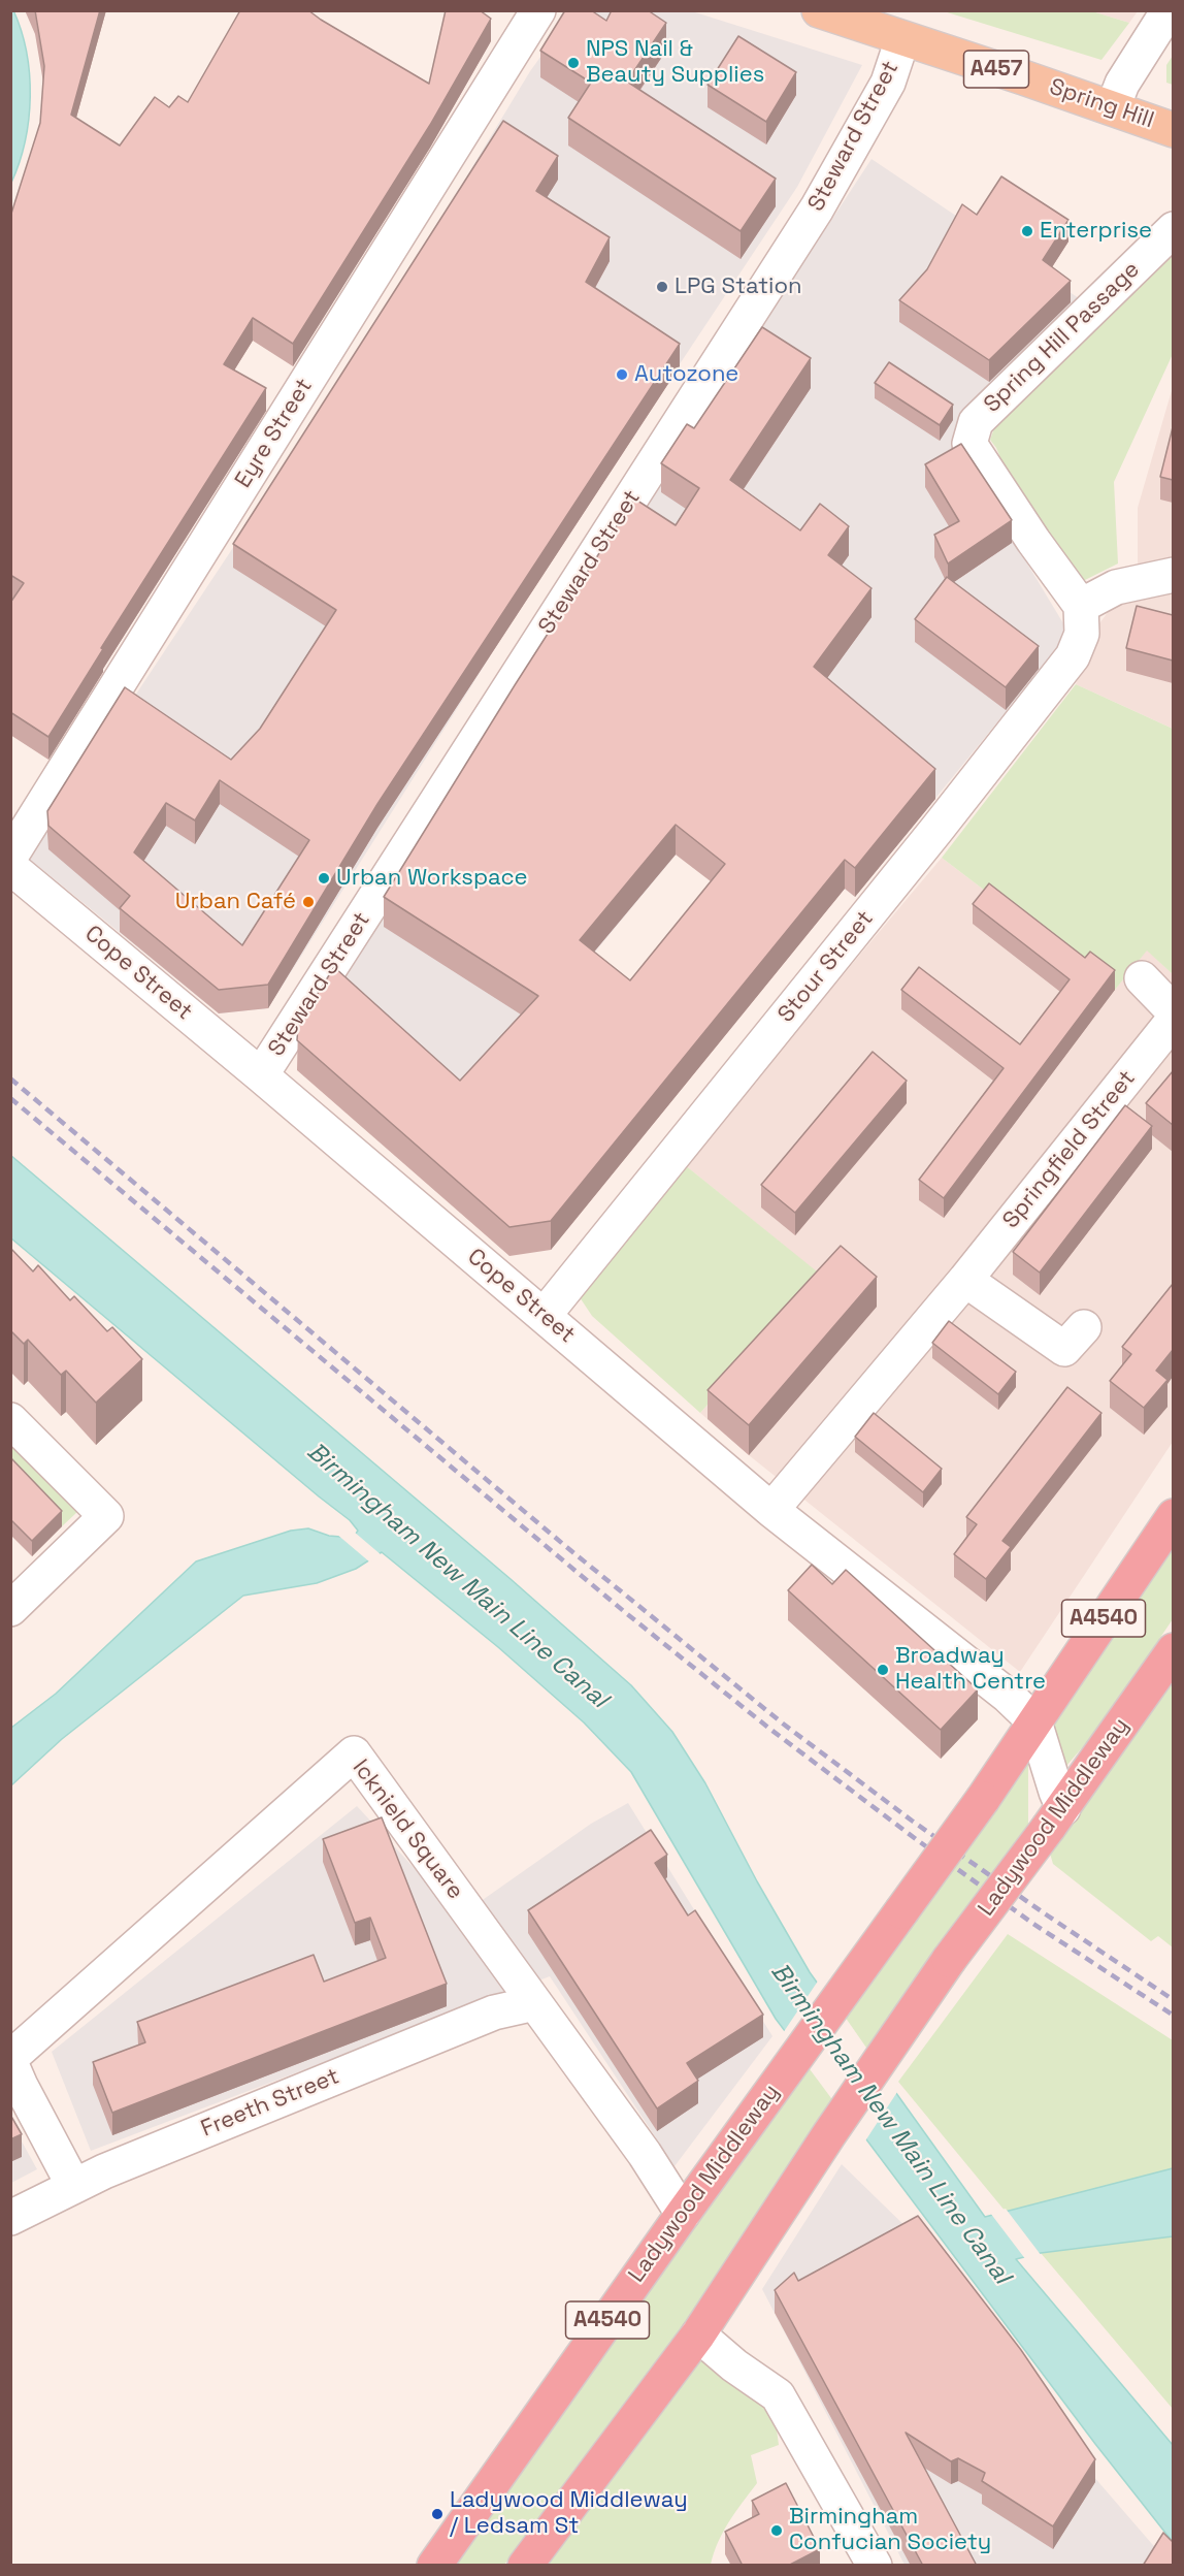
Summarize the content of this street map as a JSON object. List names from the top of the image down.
{
  "streets": {
    "highway": ["A4540", "Ladywood Middleway"],
    "main road": ["A457", "Spring Hill"],
    "street": [
      "Steward Street",
      "Spring Hill Passage",
      "Eyre Street",
      "Stour Street",
      "Cope Street",
      "Springfield Street",
      "Icknield Square",
      "Freeth Street"
    ]
  },
  "crossings": [
    ["Spring Hill", "Steward Street"],
    ["Steward Street", "Cope Street"],
    ["Spring Hill Passage", "Stour Street"],
    ["Stour Street", "Cope Street"],
    ["Cope Street", "Springfield Street"],
    ["Cope Street", "A4540"],
    ["Cope Street", "Ladywood Middleway"],
    ["A4540", "Ladywood Middleway"],
    ["Ladywood Middleway", "Icknield Square"],
    ["Icknield Square", "Freeth Street"]
  ],
  "water": ["Birmingham New Main Line Canal"],
  "places": [
    "NPS Nail & Beauty Supplies",
    "Enterprise",
    "LPG Station",
    "Autozone",
    "Urban Workspace",
    "Urban Café",
    "Broadway Health Centre",
    "Ladywood Middleway / Ledsam St",
    "Birmingham Confucian Society"
  ]
}
